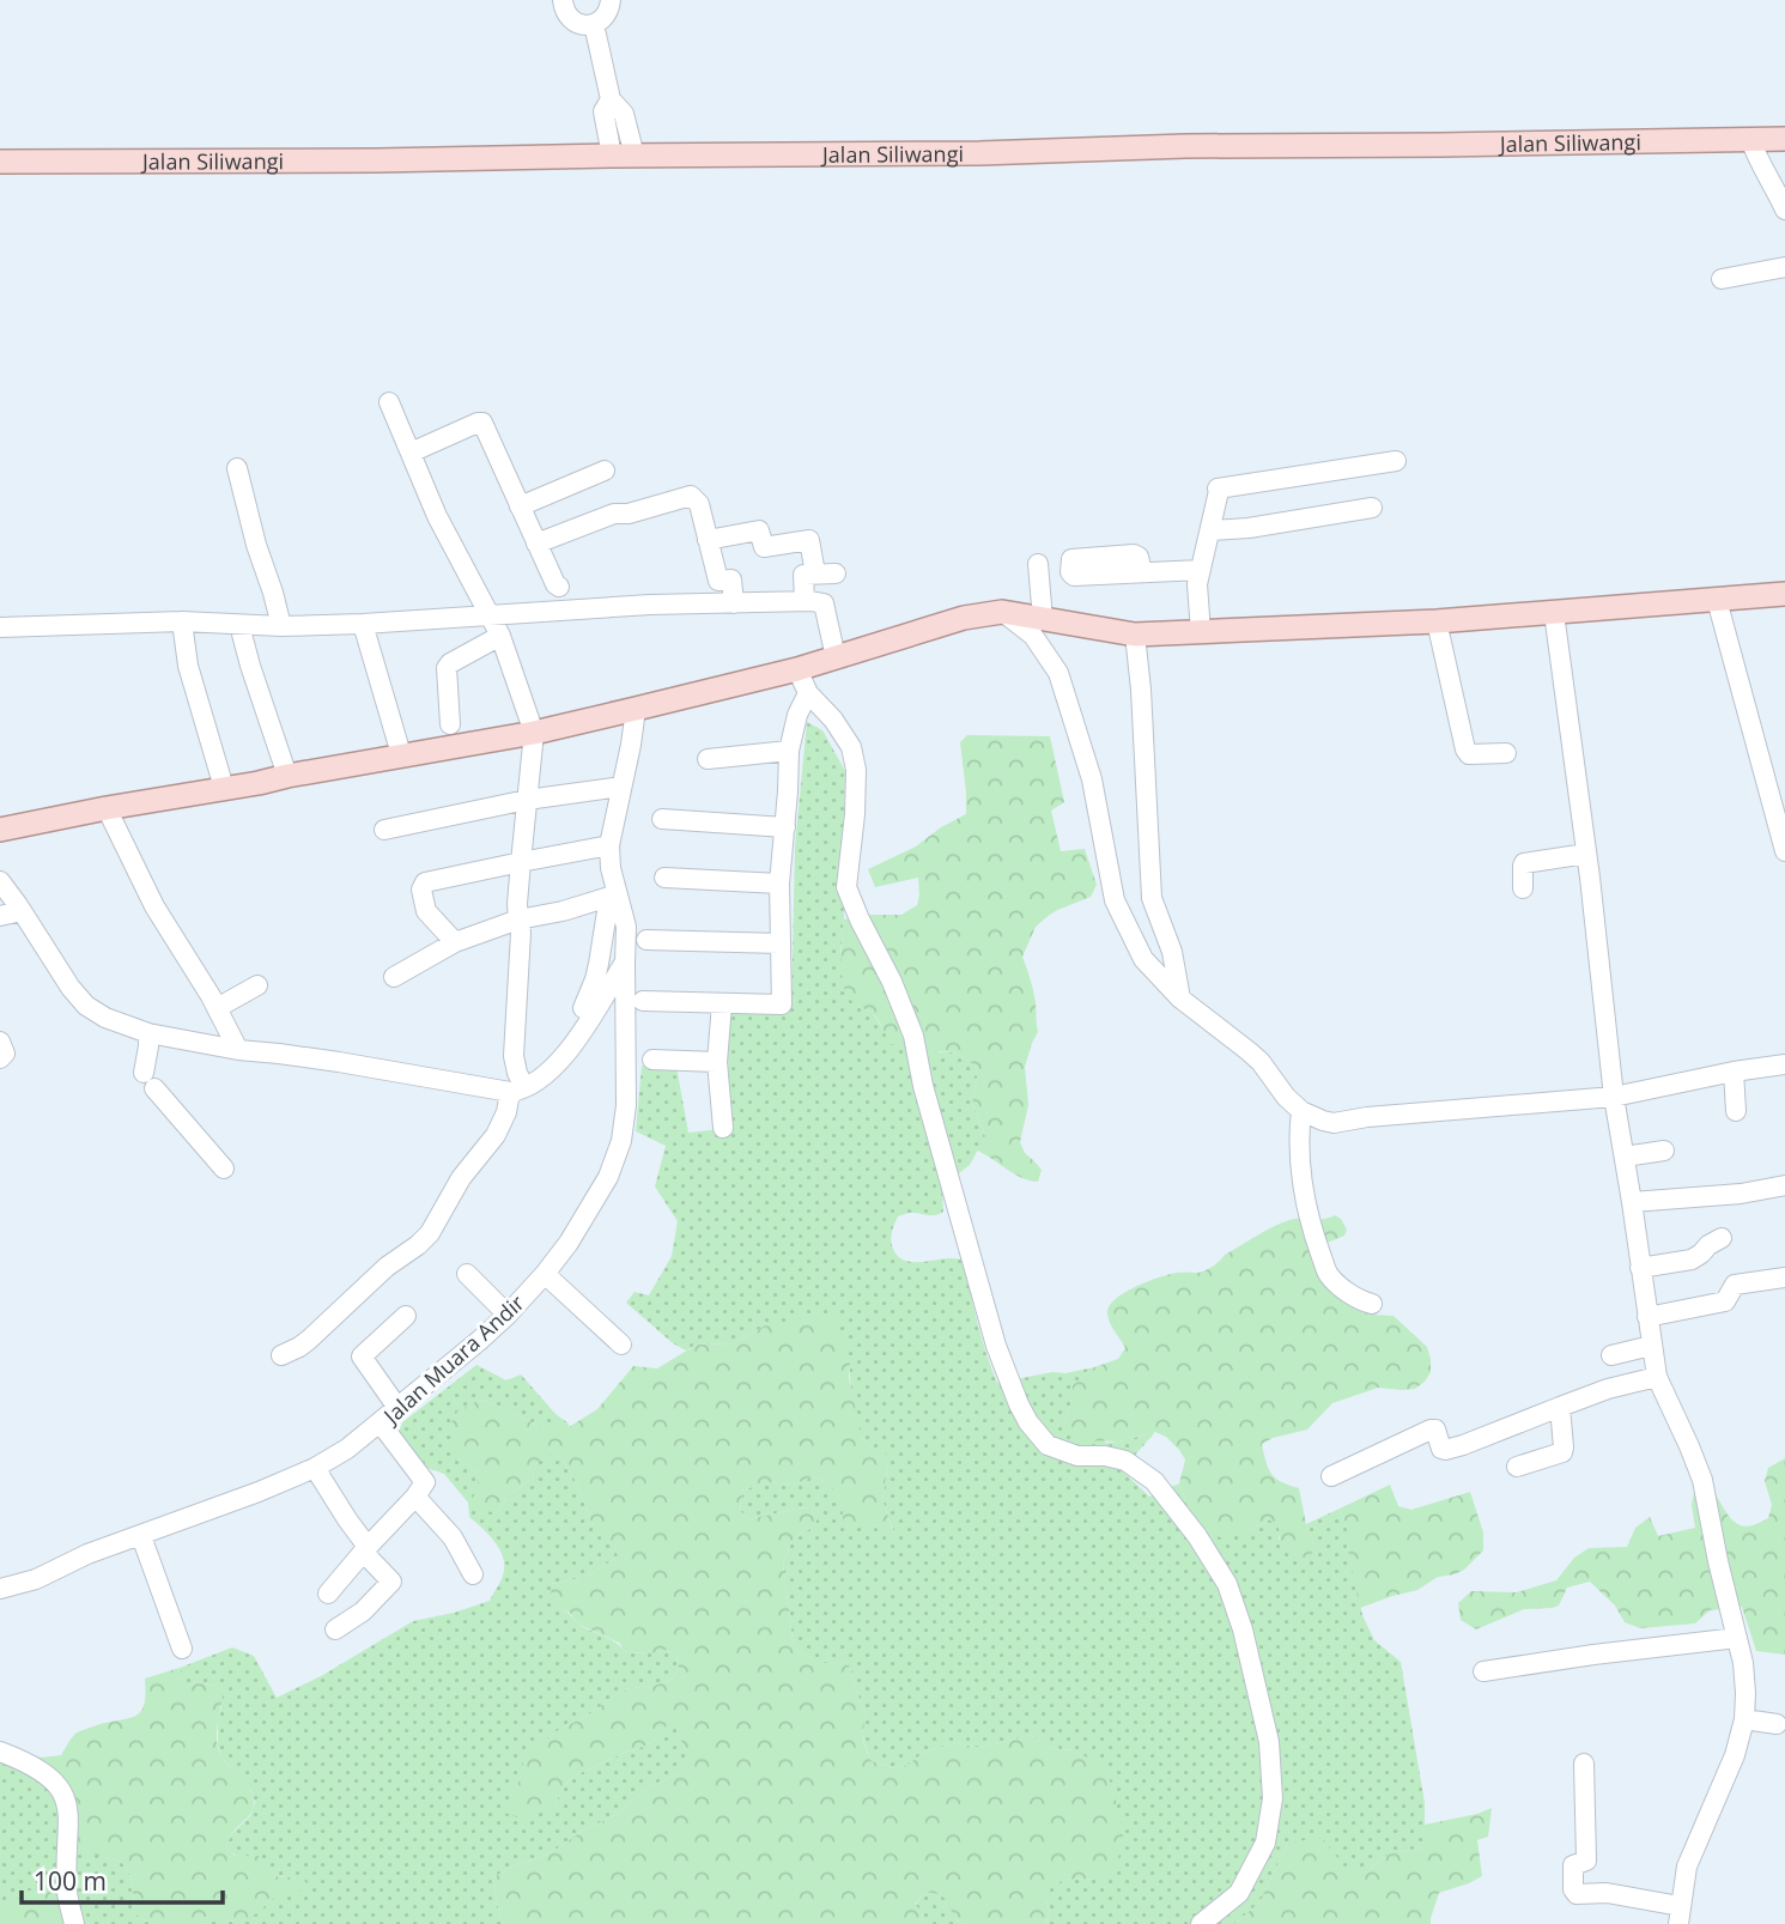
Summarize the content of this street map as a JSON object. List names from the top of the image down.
{
  "streets": {
    "main road": ["Jalan Siliwangi"],
    "street": ["Jalan Muara Andir"]
  },
  "scale_bar": "100 m"
}
